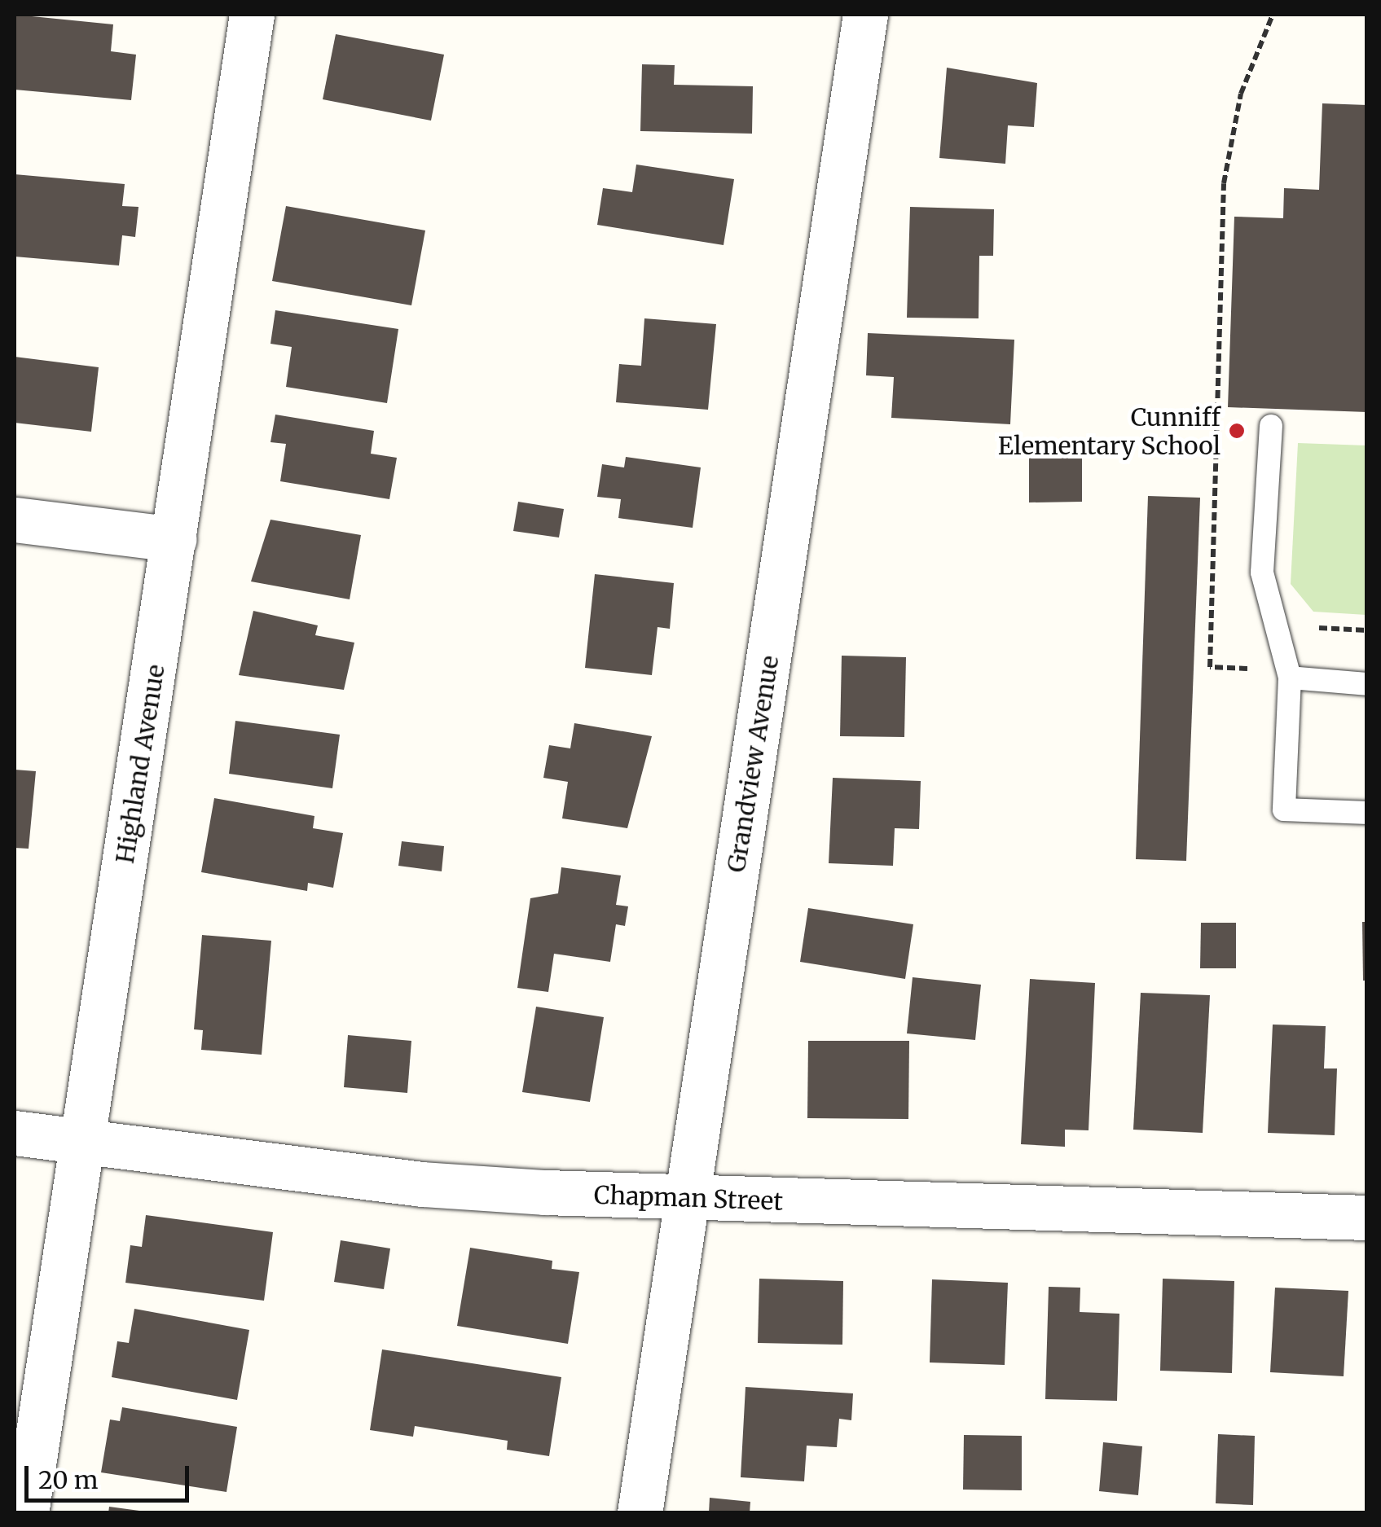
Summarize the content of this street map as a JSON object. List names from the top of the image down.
{
  "streets": {
    "street": ["Highland Avenue", "Grandview Avenue", "Chapman Street"]
  },
  "crossings": [
    ["Highland Avenue", "Chapman Street"],
    ["Grandview Avenue", "Chapman Street"]
  ],
  "places": ["Cunniff Elementary School"],
  "scale_bar": "20 m"
}
